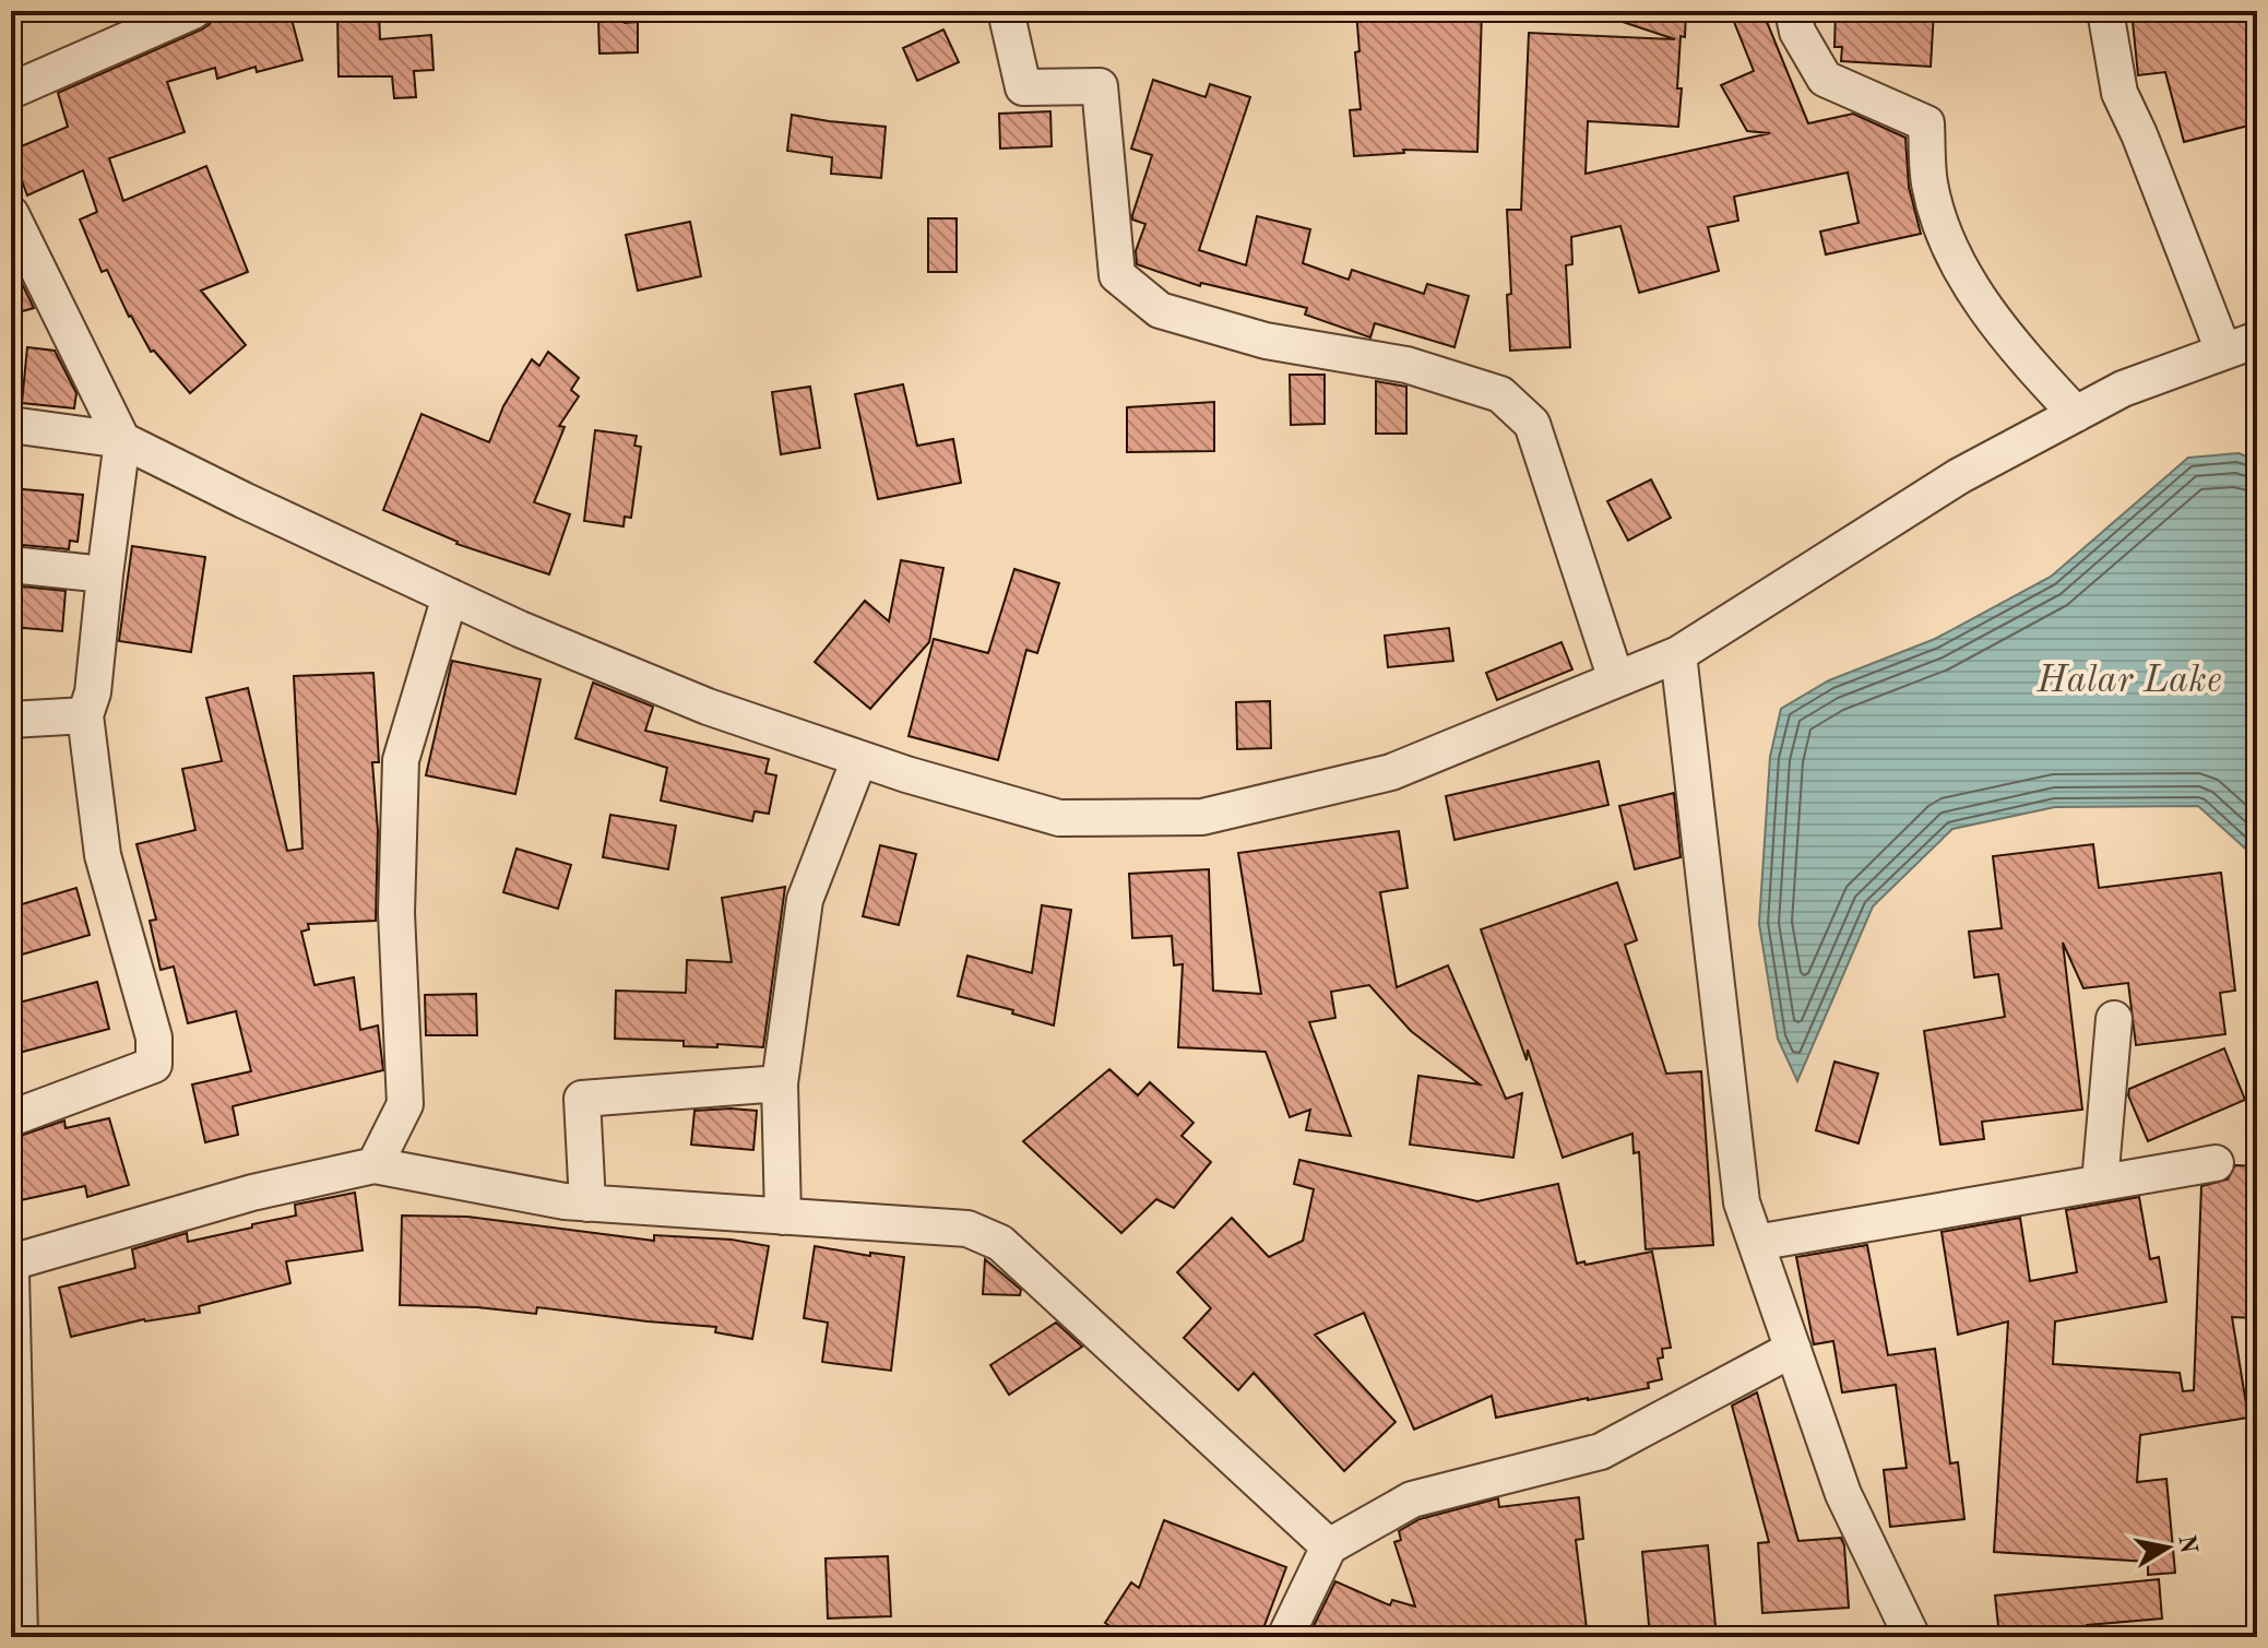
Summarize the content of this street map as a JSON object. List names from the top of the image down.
{
  "water": ["Halar Lake"],
  "north": "right"
}
